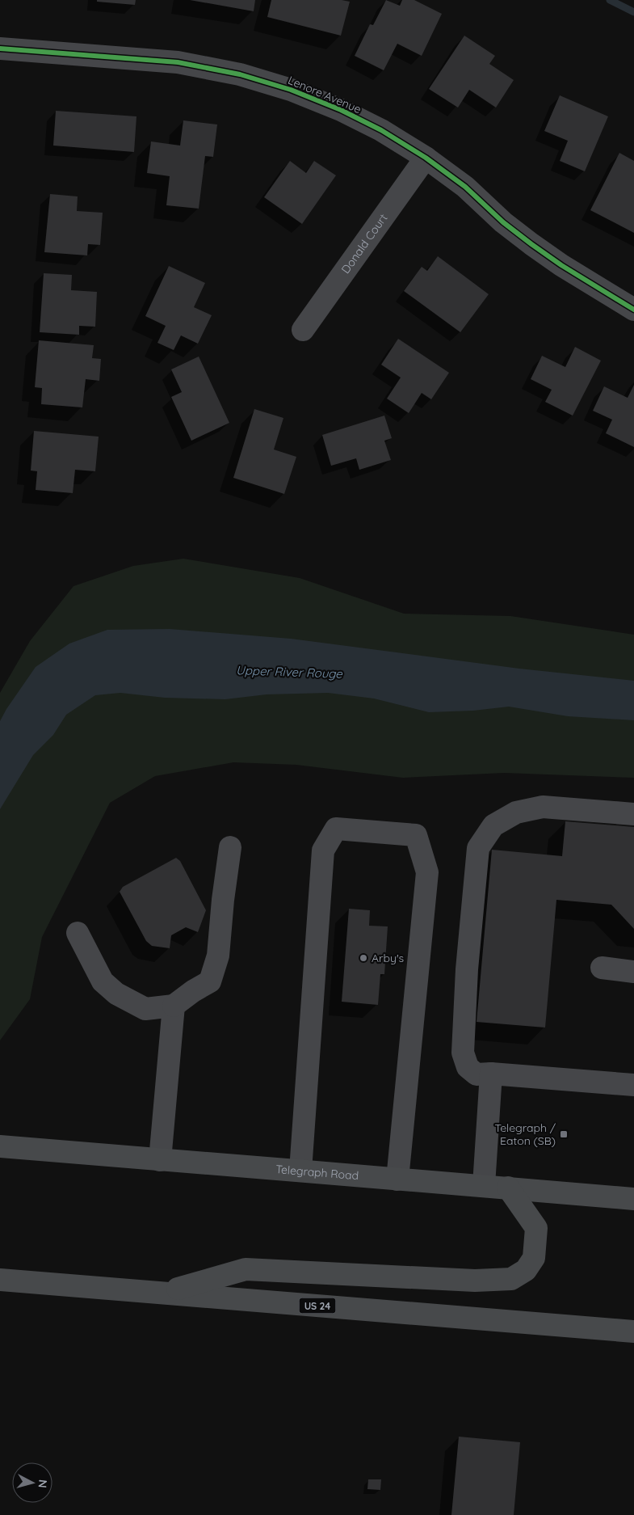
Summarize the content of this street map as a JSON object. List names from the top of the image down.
{
  "streets": {
    "main road": ["Telegraph Road", "US 24"],
    "street": ["Lenore Avenue", "Donald Court"]
  },
  "crossings": [
    ["Lenore Avenue", "Donald Court"]
  ],
  "water": ["Upper River Rouge"],
  "places": {
    "other": ["Arby's"],
    "transit": ["Telegraph / Eaton (SB)"]
  },
  "north": "right"
}
